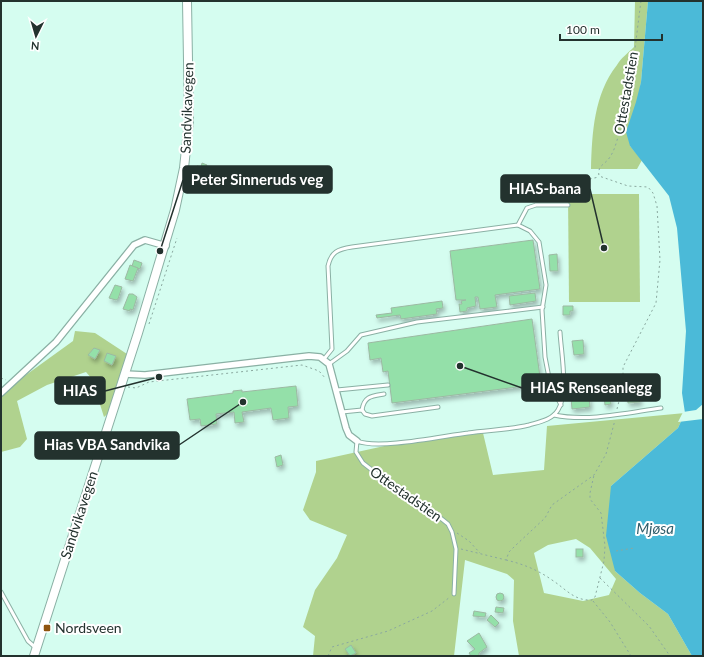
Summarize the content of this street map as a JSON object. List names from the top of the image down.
{
  "streets": {
    "main road": ["Sandvikavegen"],
    "lane": ["Ottestadstien"]
  },
  "water": ["Mjøsa"],
  "places": {
    "other": [
      "HIAS-bana",
      "Peter Sinneruds veg",
      "HIAS Renseanlegg",
      "HIAS",
      "Hias VBA Sandvika"
    ],
    "transit": ["Nordsveen"]
  },
  "scale_bar": "100 m",
  "north": "bottom"
}
